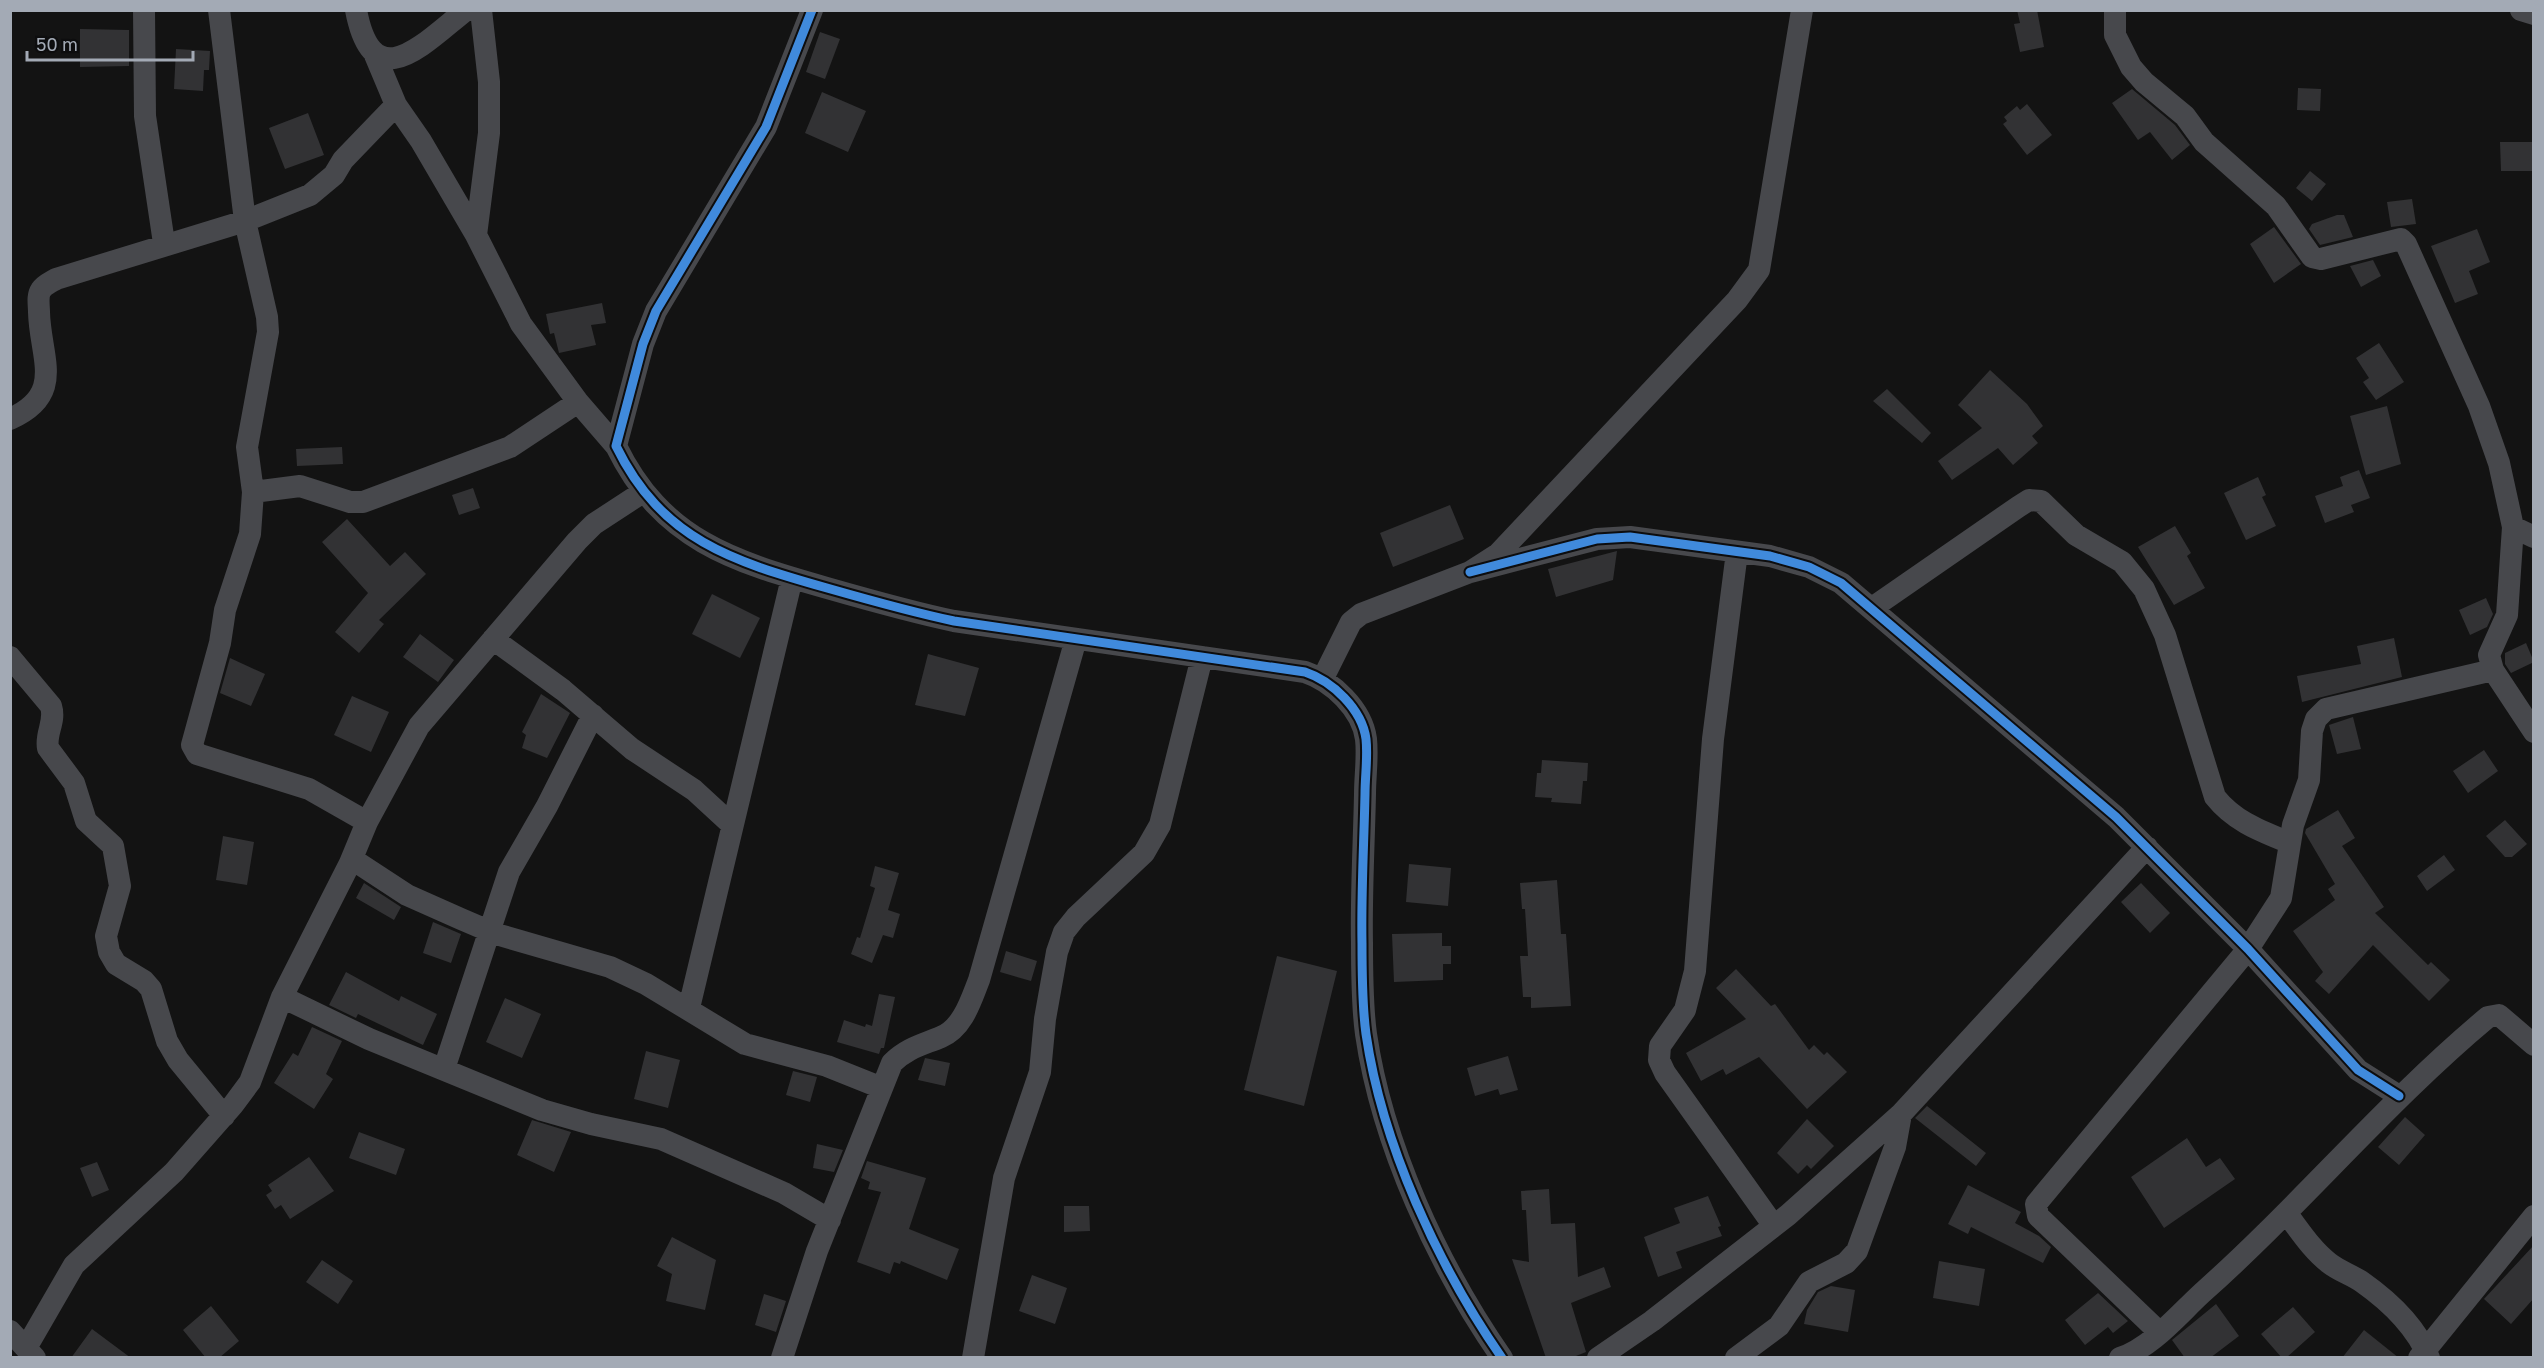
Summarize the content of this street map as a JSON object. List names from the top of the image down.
{
  "scale_bar": "50 m"
}
